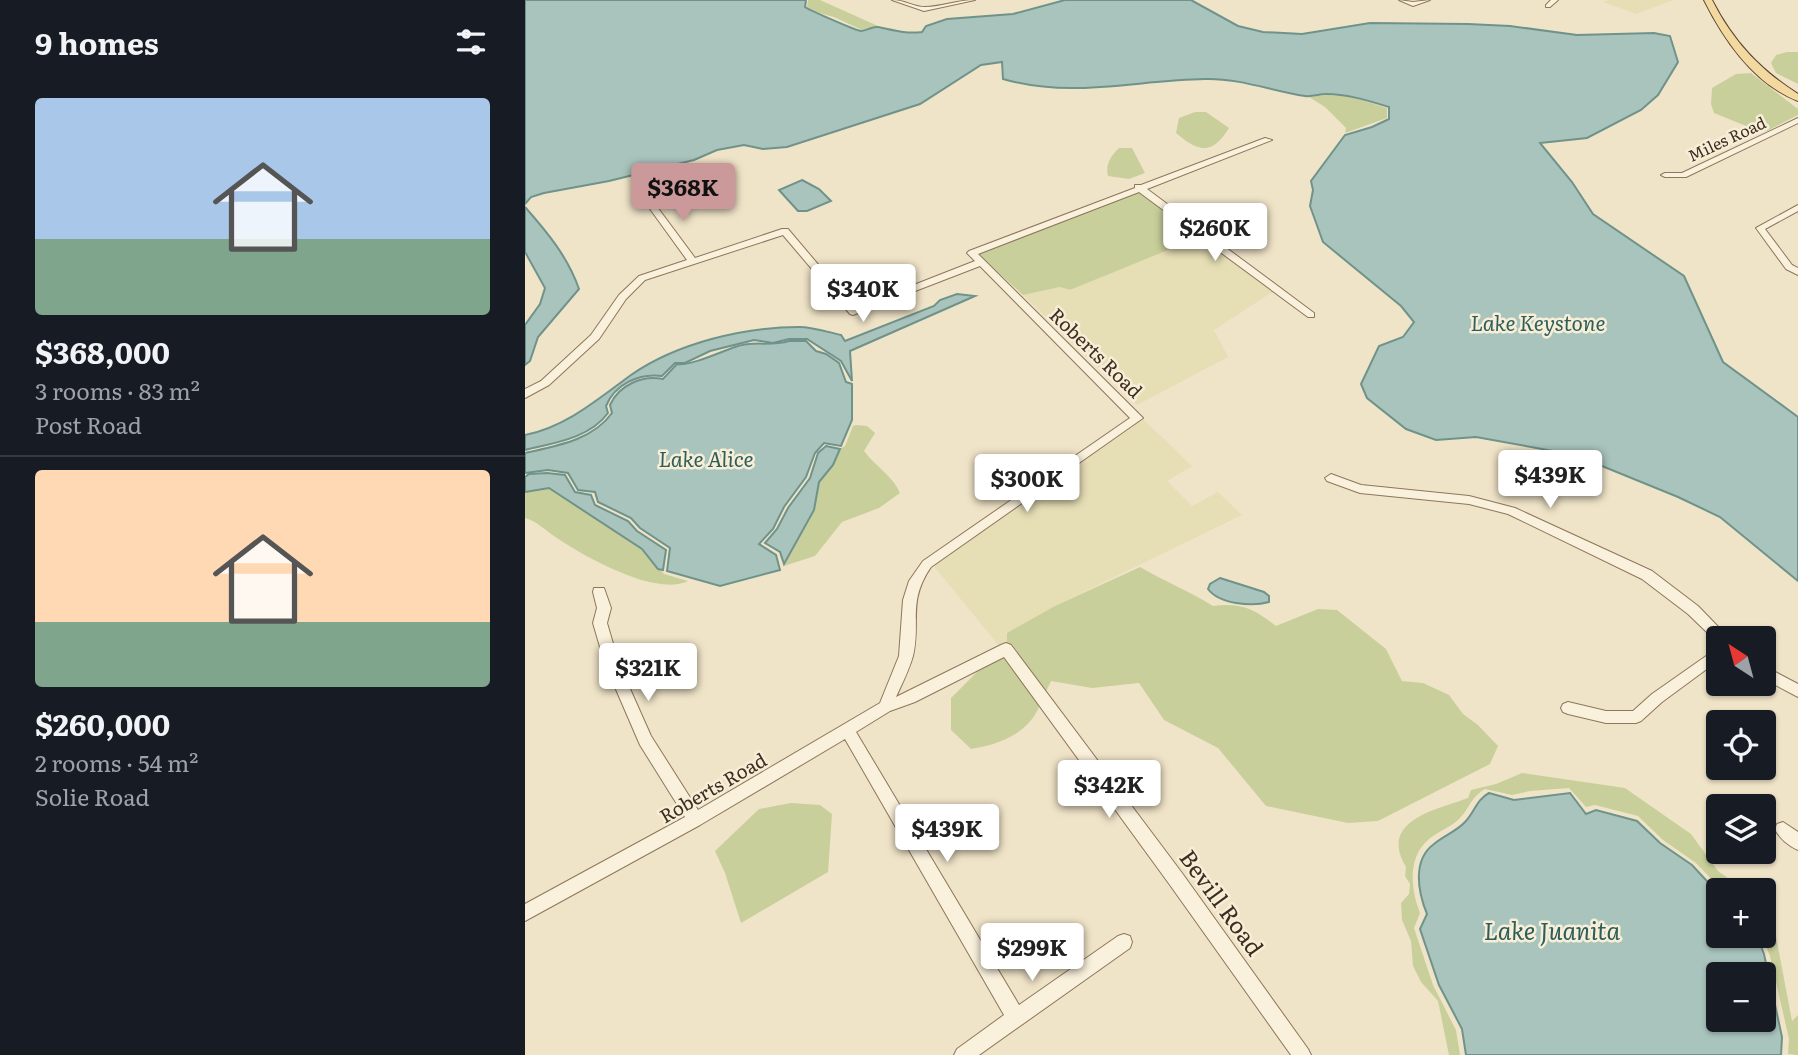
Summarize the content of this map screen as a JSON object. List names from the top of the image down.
{
  "streets": {
    "street": ["Miles Road", "Roberts Road", "Bevill Road"]
  },
  "crossings": [
    ["Roberts Road", "Bevill Road"]
  ],
  "water": ["Lake Keystone", "Lake Alice", "Lake Juanita"],
  "north": "top left",
  "page": {
    "heading": "9 homes",
    "list": [
      {
        "name": "$368,000",
        "note": "3 rooms · 83 m² · Post Road"
      },
      {
        "name": "$260,000",
        "note": "2 rooms · 54 m² · Solie Road"
      }
    ],
    "price": [
      "$368K",
      "$260K",
      "$340K",
      "$439K",
      "$300K",
      "$321K",
      "$342K",
      "$439K",
      "$299K"
    ],
    "map_buttons": ["+", "−"]
  }
}
